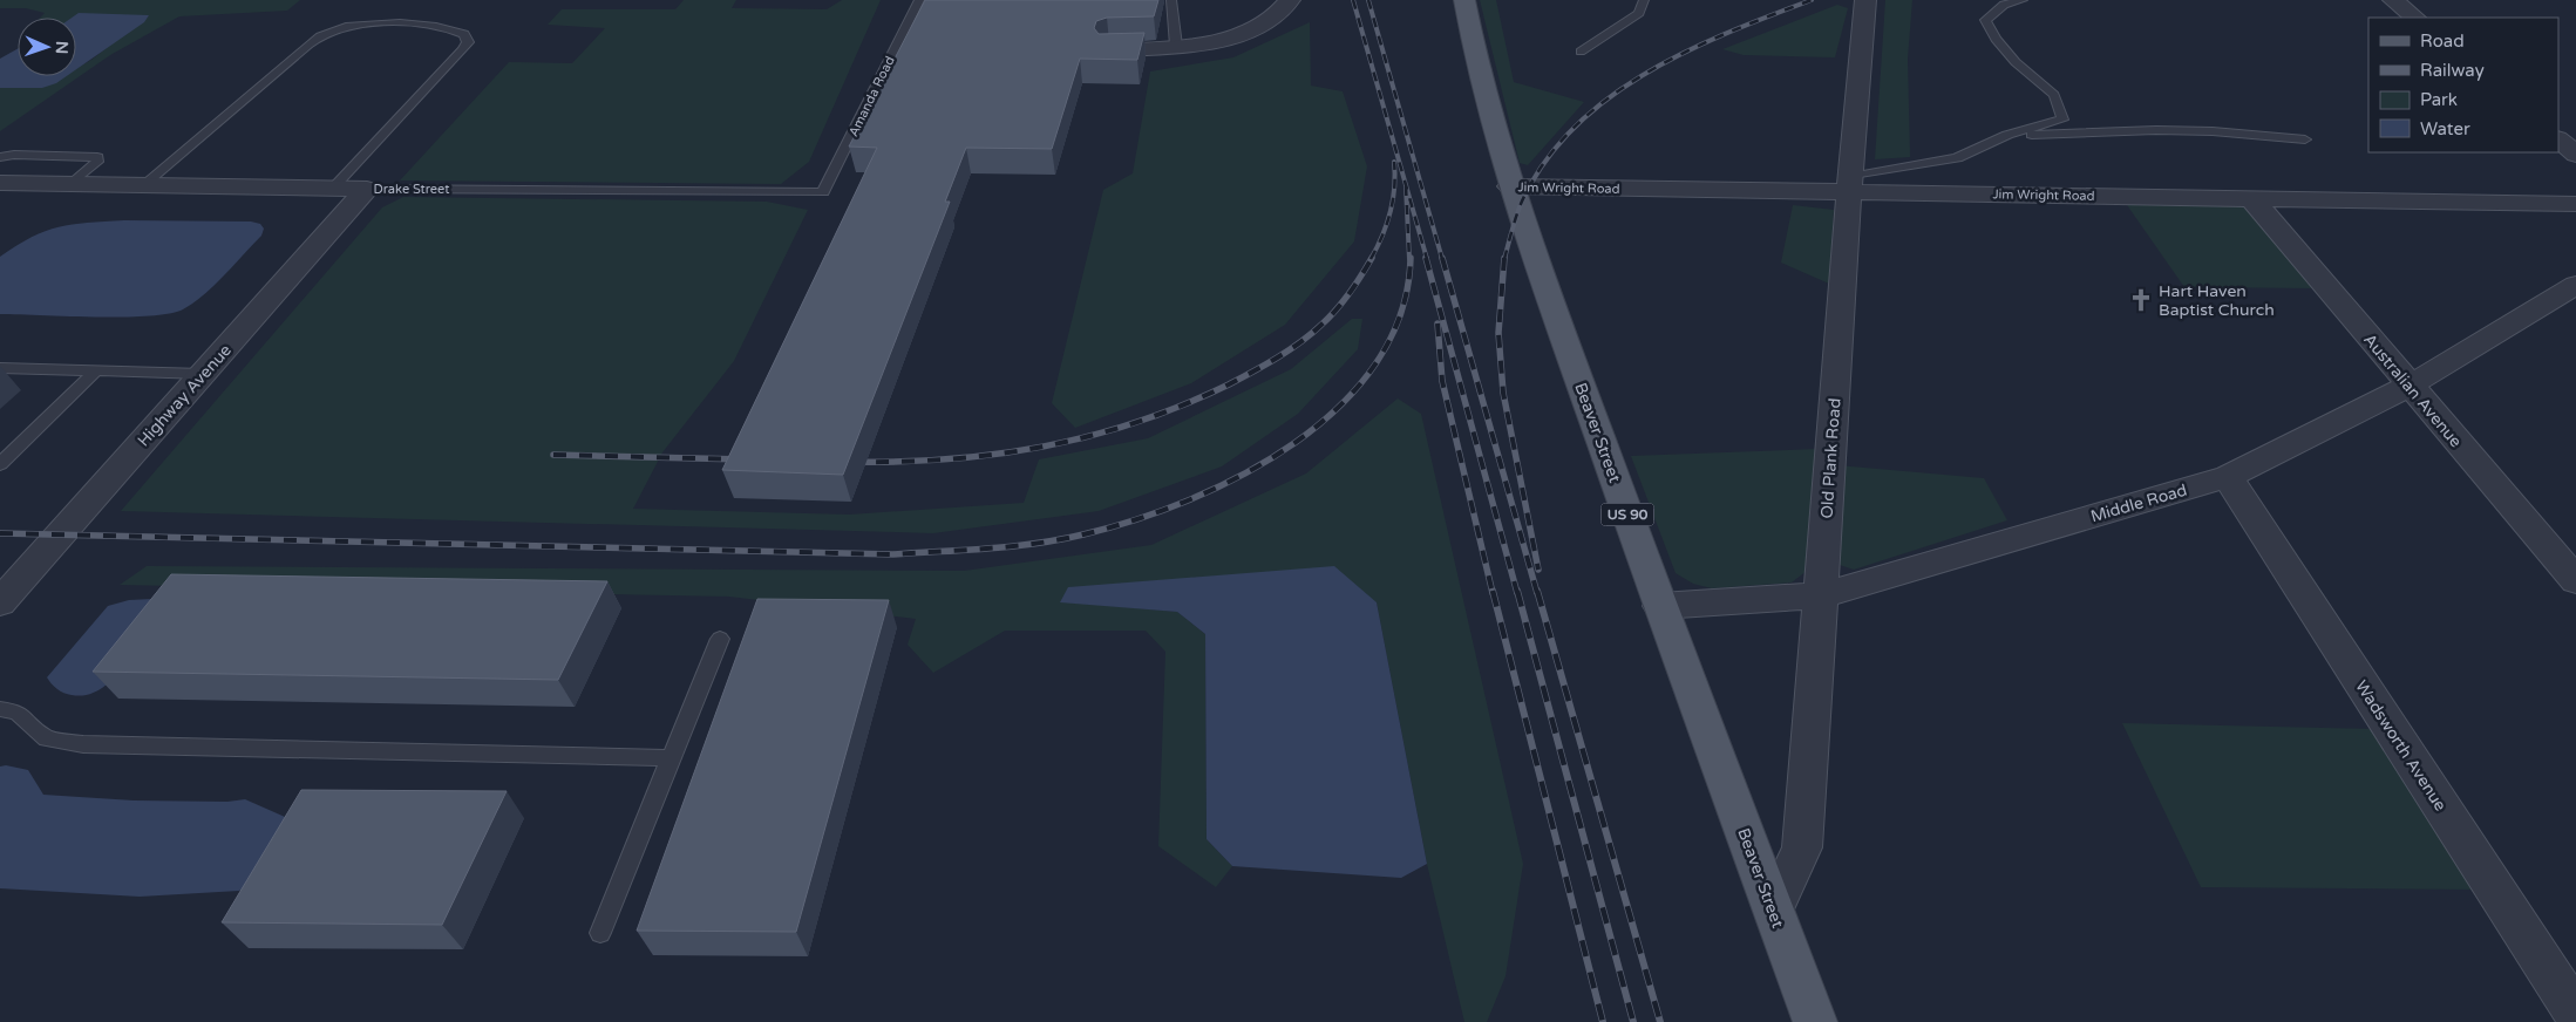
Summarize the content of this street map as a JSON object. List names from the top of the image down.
{
  "streets": {
    "main road": ["Beaver Street", "US 90"],
    "street": [
      "Jim Wright Road",
      "Drake Street",
      "Australian Avenue",
      "Highway Avenue",
      "Old Plank Road",
      "Middle Road",
      "Wadsworth Avenue"
    ],
    "lane": ["Amanda Road"]
  },
  "crossings": [
    ["Amanda Road", "Drake Street"],
    ["Jim Wright Road", "Australian Avenue"],
    ["Jim Wright Road", "Beaver Street"],
    ["Jim Wright Road", "Old Plank Road"],
    ["Drake Street", "Highway Avenue"],
    ["Australian Avenue", "Middle Road"],
    ["Beaver Street", "Old Plank Road"],
    ["Beaver Street", "Middle Road"],
    ["Old Plank Road", "Middle Road"],
    ["Middle Road", "Wadsworth Avenue"]
  ],
  "places": {
    "church": ["Hart Haven Baptist Church"]
  },
  "legend": [
    "Road",
    "Railway",
    "Park",
    "Water"
  ],
  "north": "right"
}
